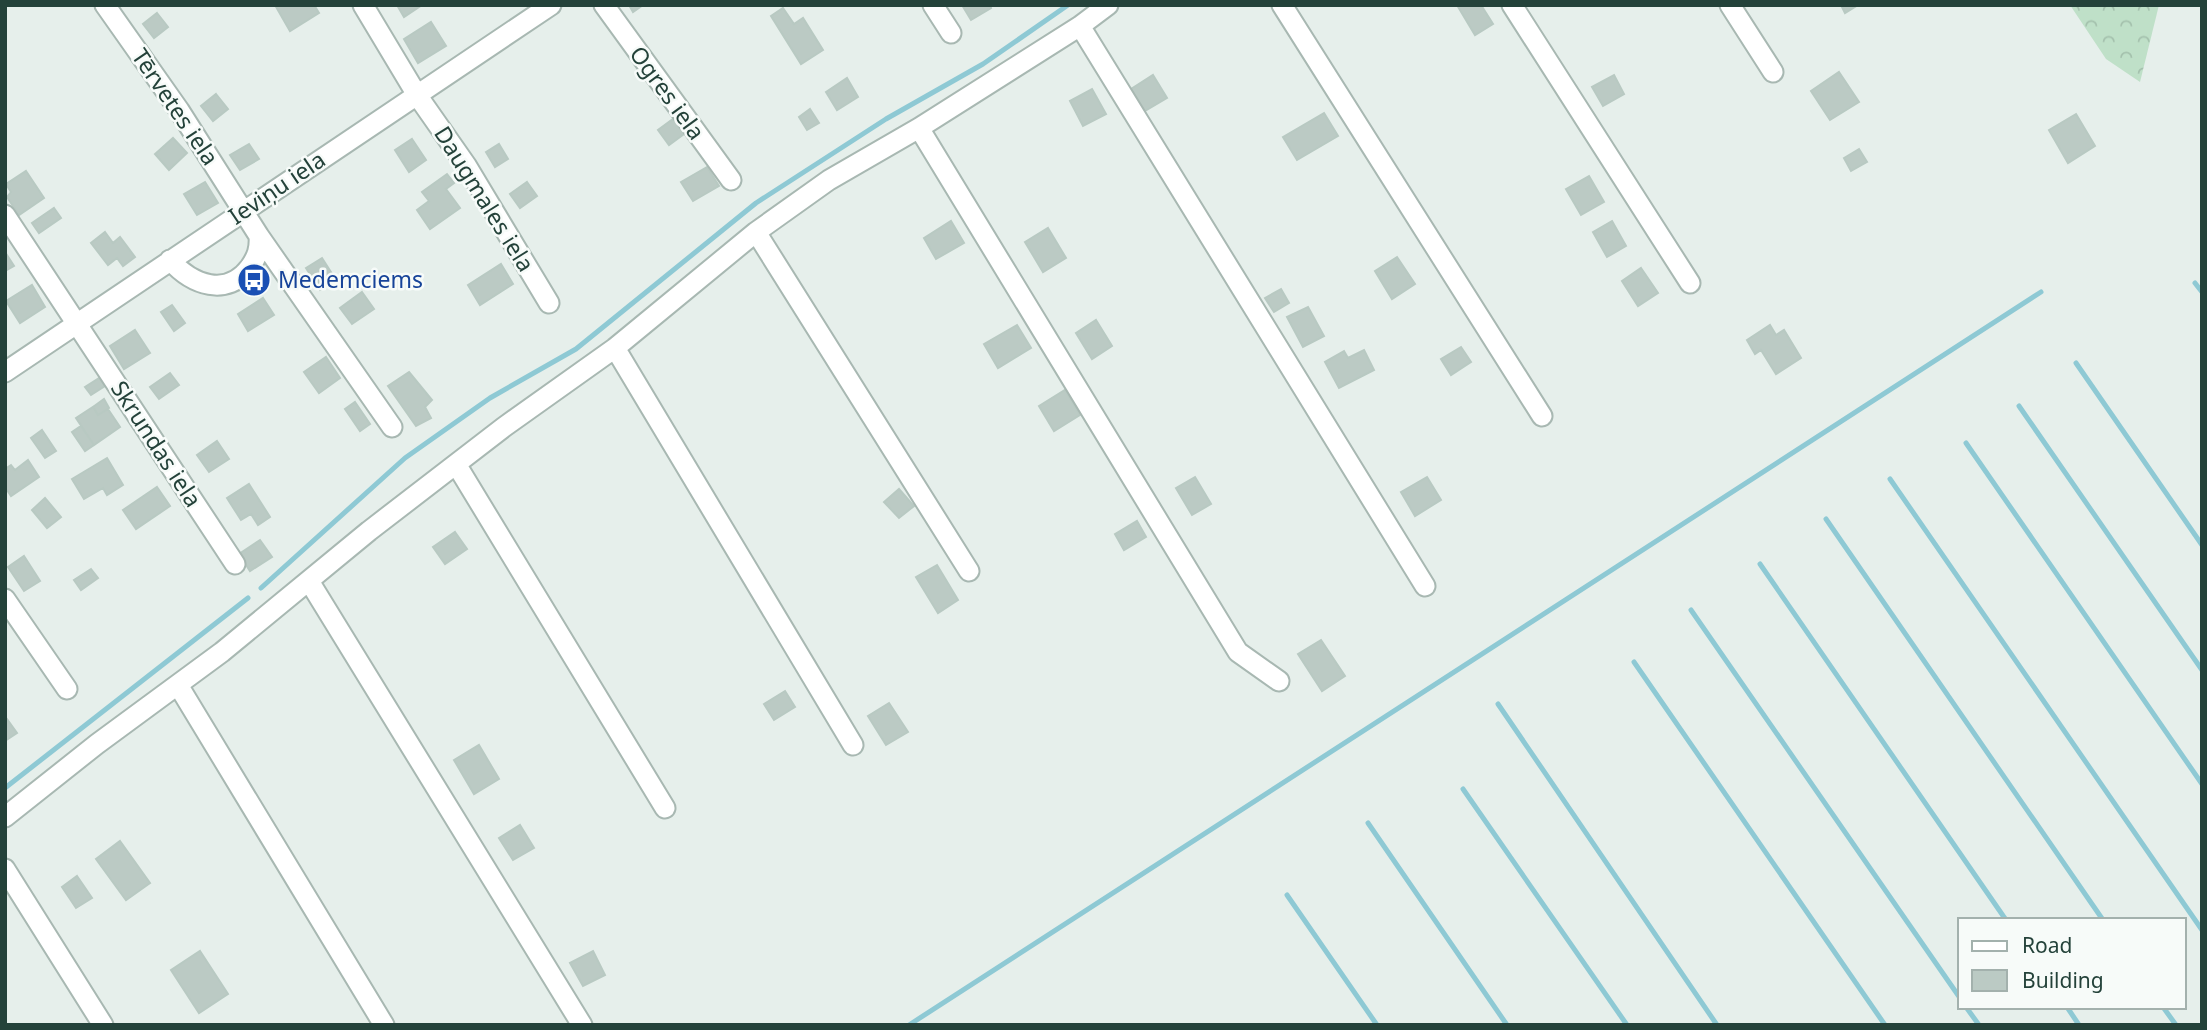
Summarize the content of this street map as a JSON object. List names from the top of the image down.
{
  "streets": {
    "street": [
      "Ogres iela",
      "Tērvetes iela",
      "Ieviņu iela",
      "Daugmales iela",
      "Skrundas iela"
    ]
  },
  "crossings": [
    ["Tērvetes iela", "Ieviņu iela"],
    ["Ieviņu iela", "Daugmales iela"],
    ["Ieviņu iela", "Skrundas iela"]
  ],
  "places": {
    "bus stop": ["Medemciems"]
  },
  "legend": ["Road", "Building"]
}
